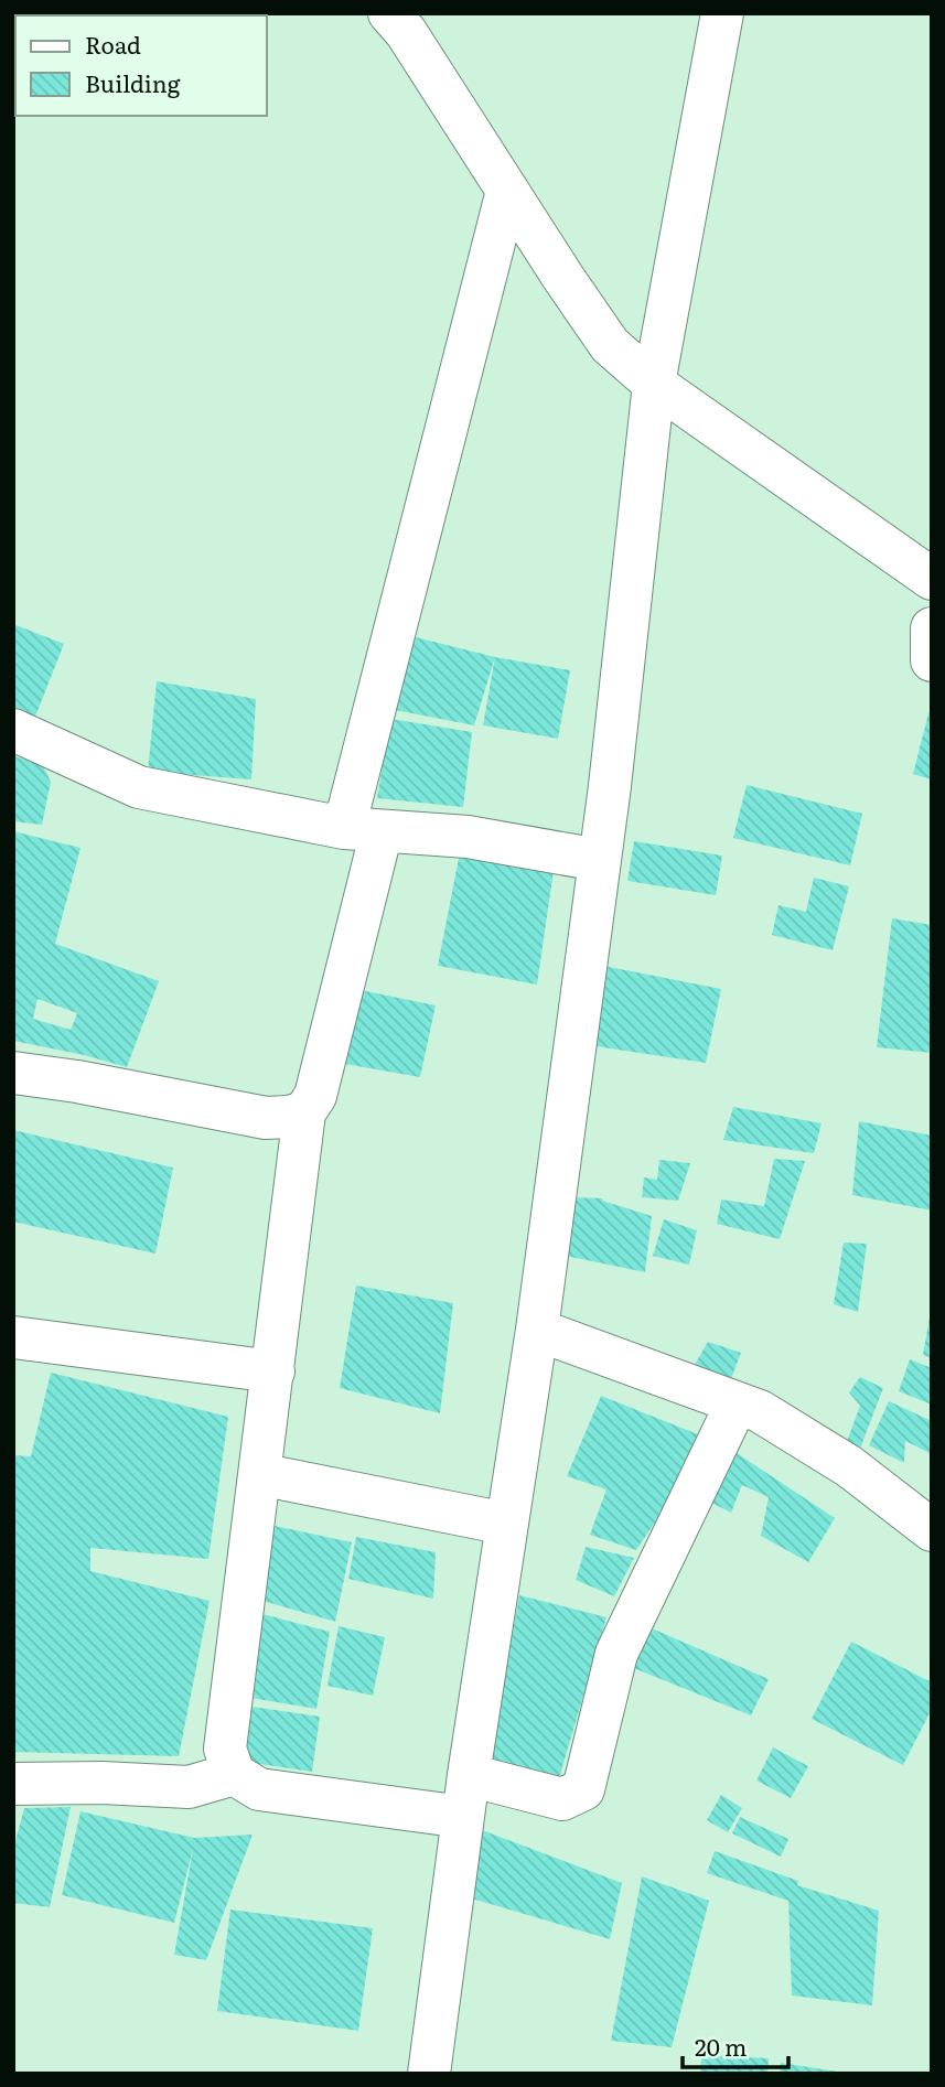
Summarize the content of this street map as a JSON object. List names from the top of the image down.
{
  "legend": ["Road", "Building"],
  "scale_bar": "20 m"
}
